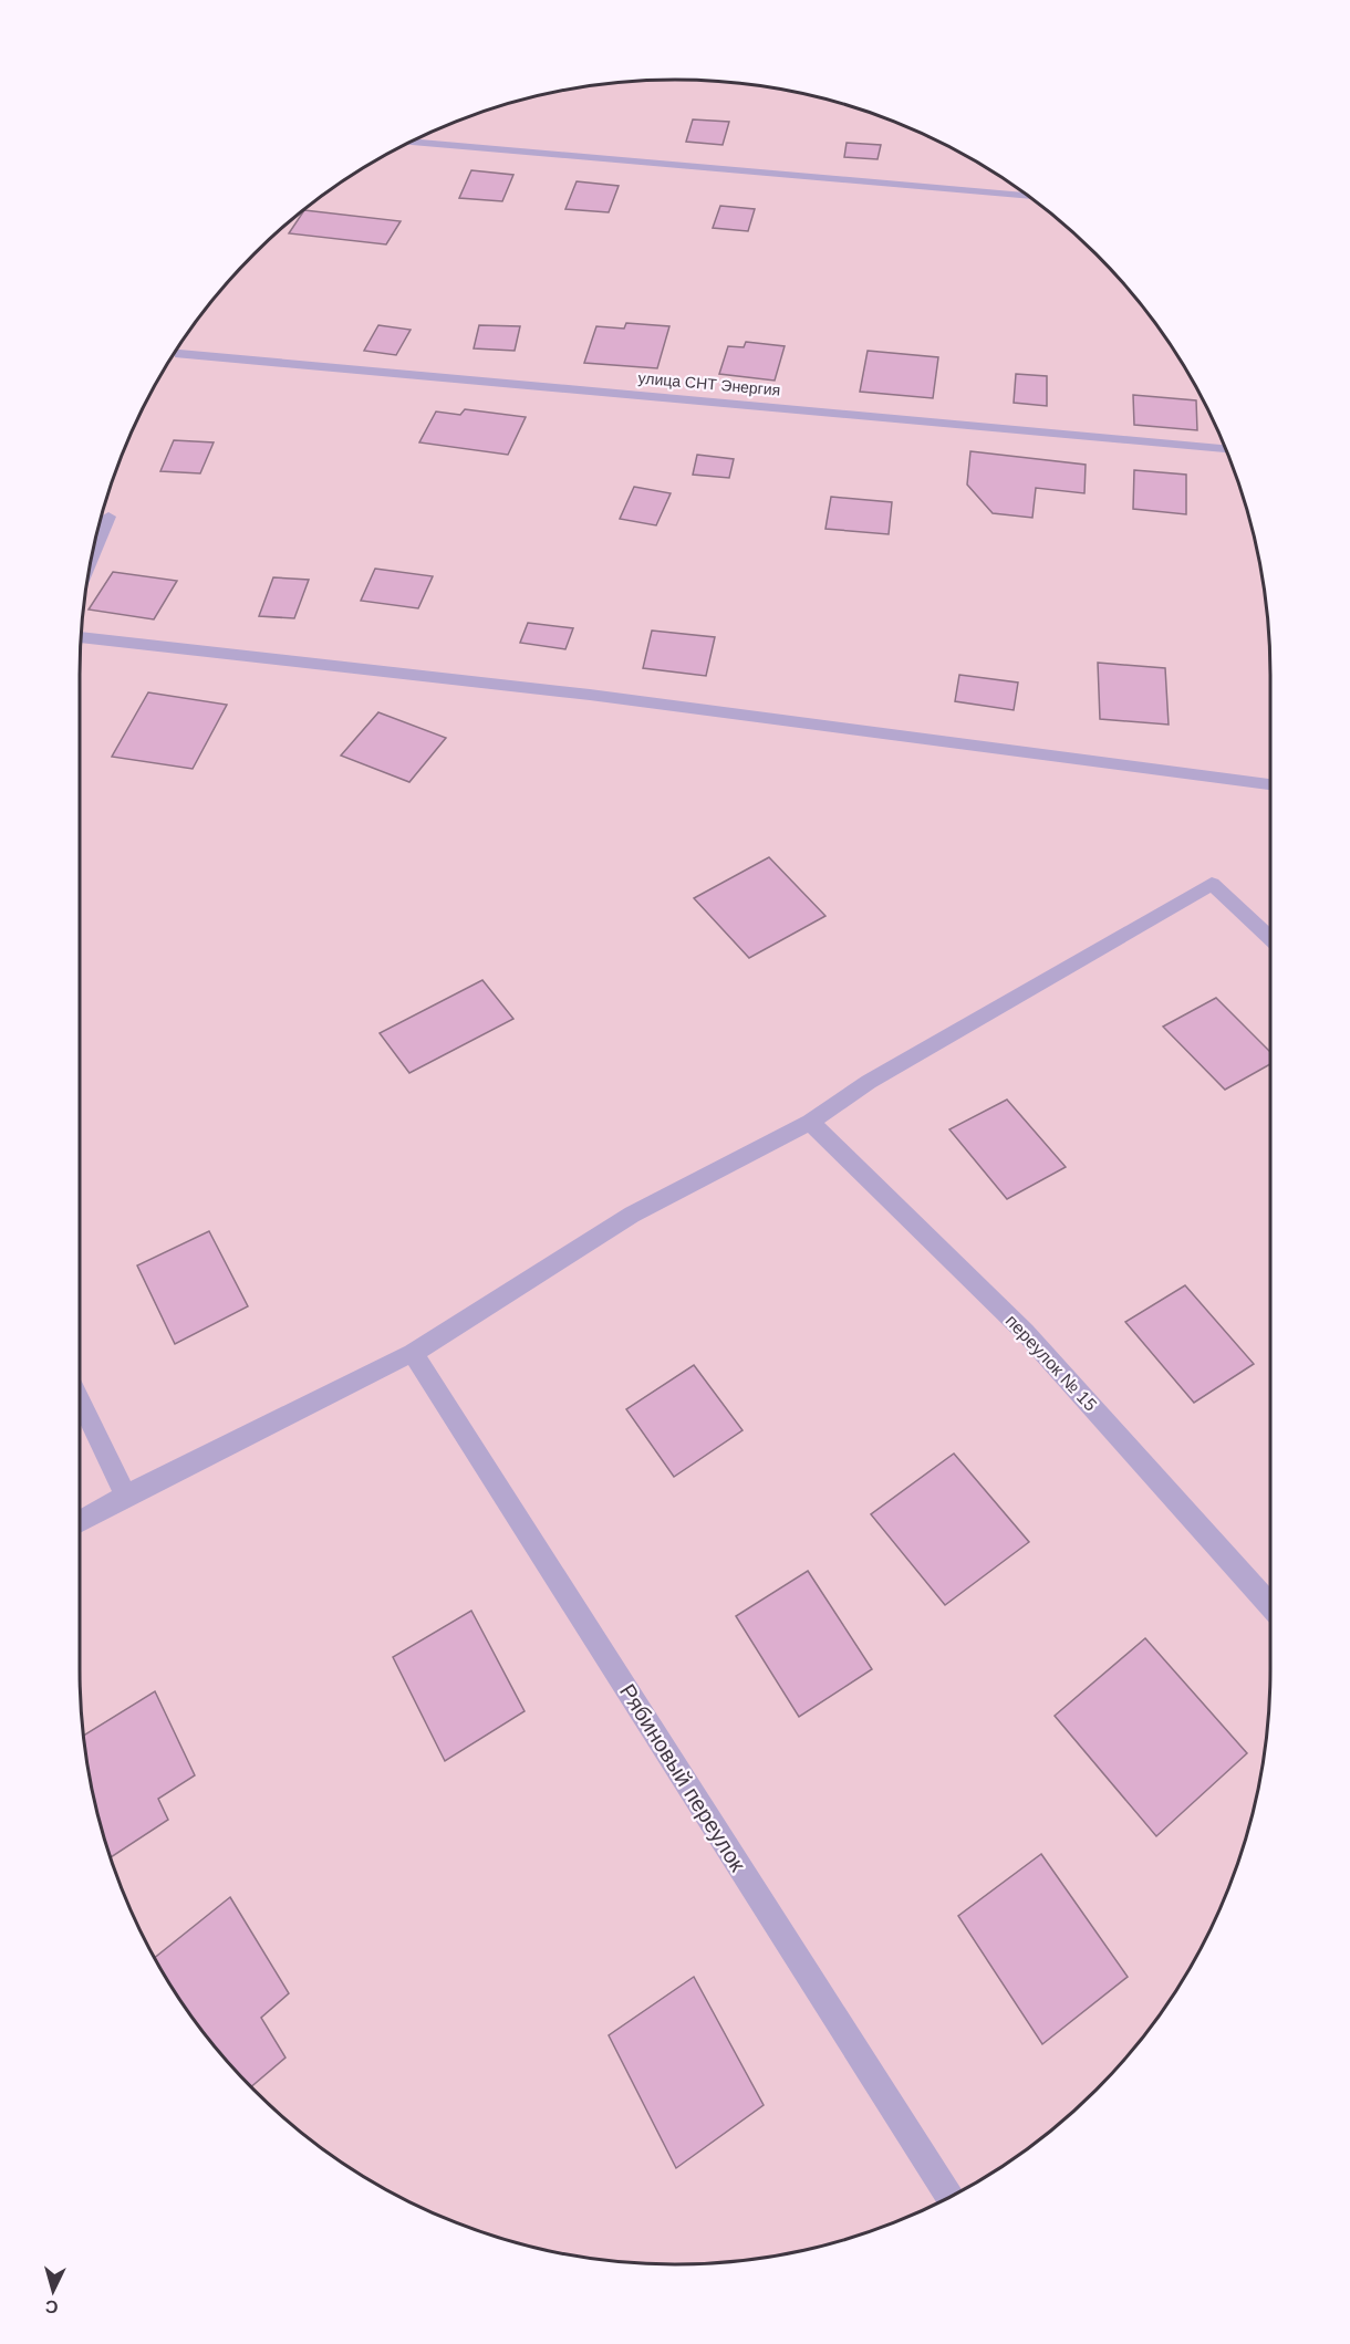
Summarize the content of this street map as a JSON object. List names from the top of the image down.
{
  "streets": {
    "street": ["улица СНТ Энергия", "переулок № 15", "Рябиновый переулок"]
  },
  "north": "bottom"
}
